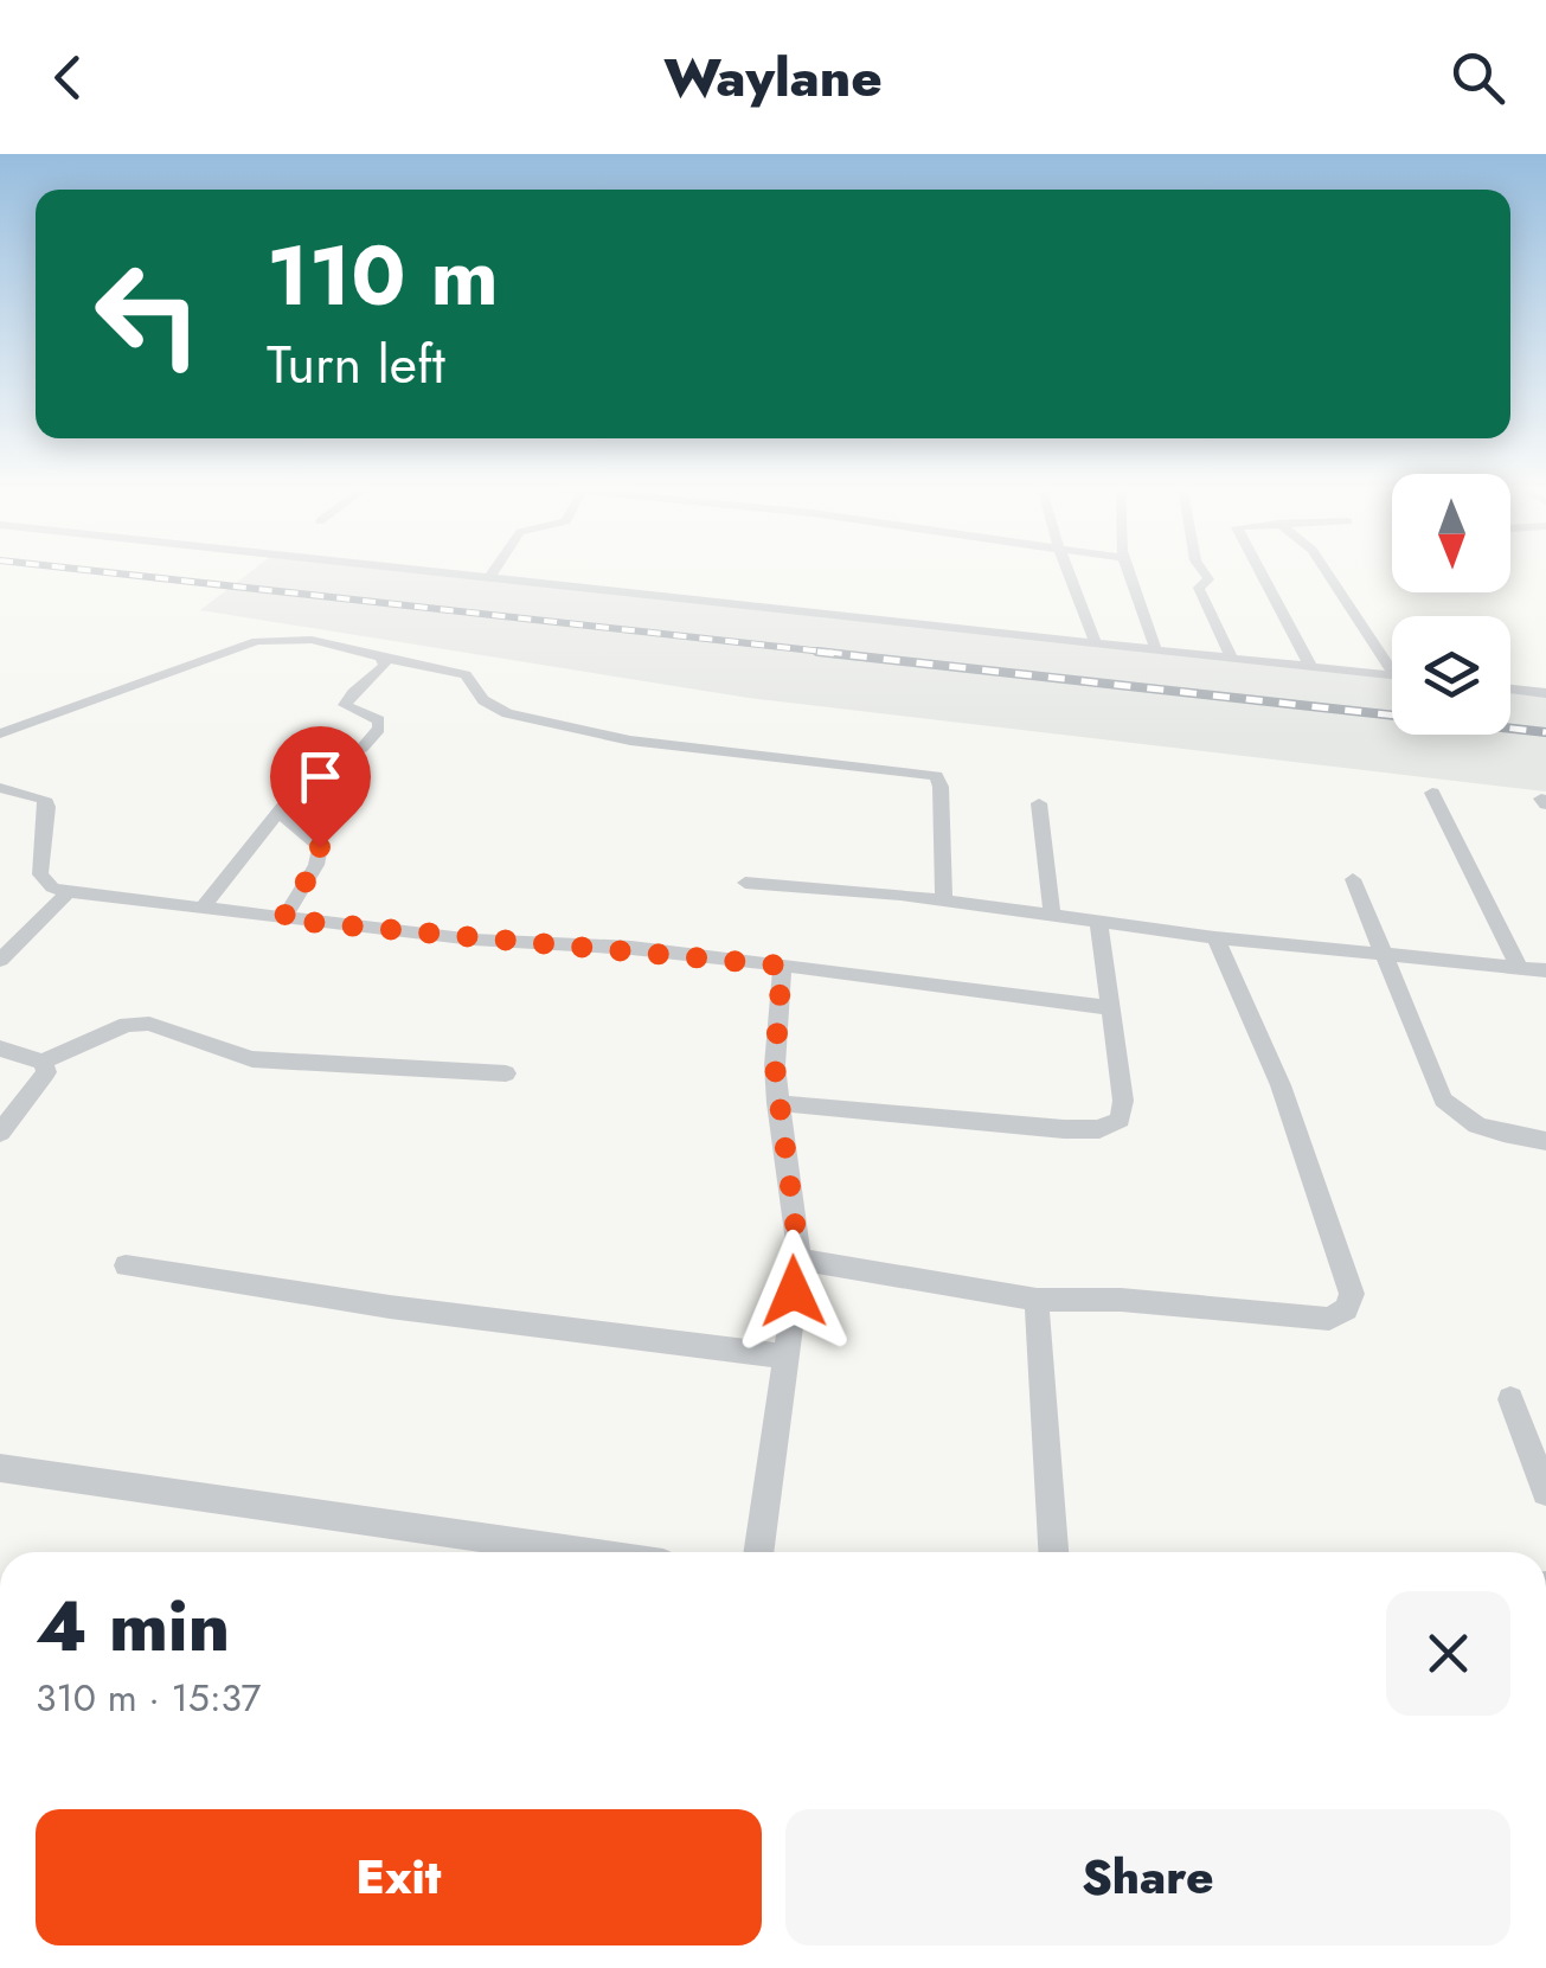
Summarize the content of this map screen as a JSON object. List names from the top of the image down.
{
  "north": "bottom",
  "page": {
    "header": "Waylane",
    "turn": ["110 m", "Turn left"],
    "heading": ["4 min", "310 m · 15:37"],
    "buttons": ["Exit", "Share"]
  }
}
